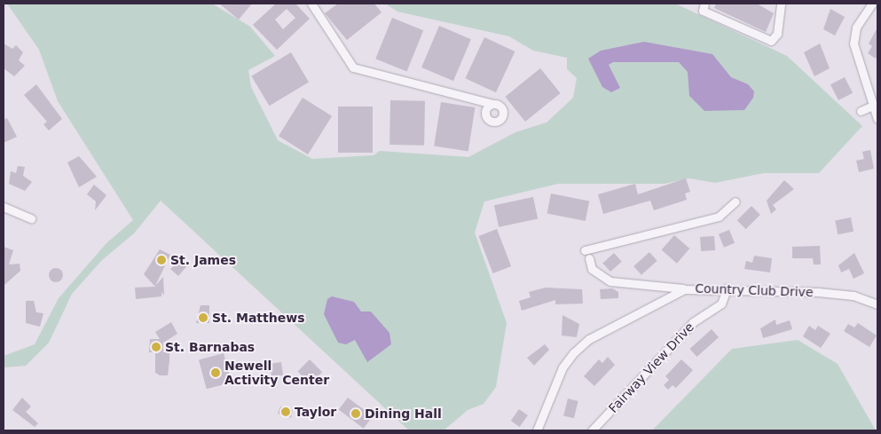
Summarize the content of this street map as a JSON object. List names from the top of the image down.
{
  "streets": {
    "street": ["Country Club Drive", "Fairway View Drive"]
  },
  "crossings": [
    ["Country Club Drive", "Fairway View Drive"]
  ],
  "places": [
    "St. James",
    "St. Matthews",
    "St. Barnabas",
    "Newell Activity Center",
    "Taylor",
    "Dining Hall"
  ]
}
